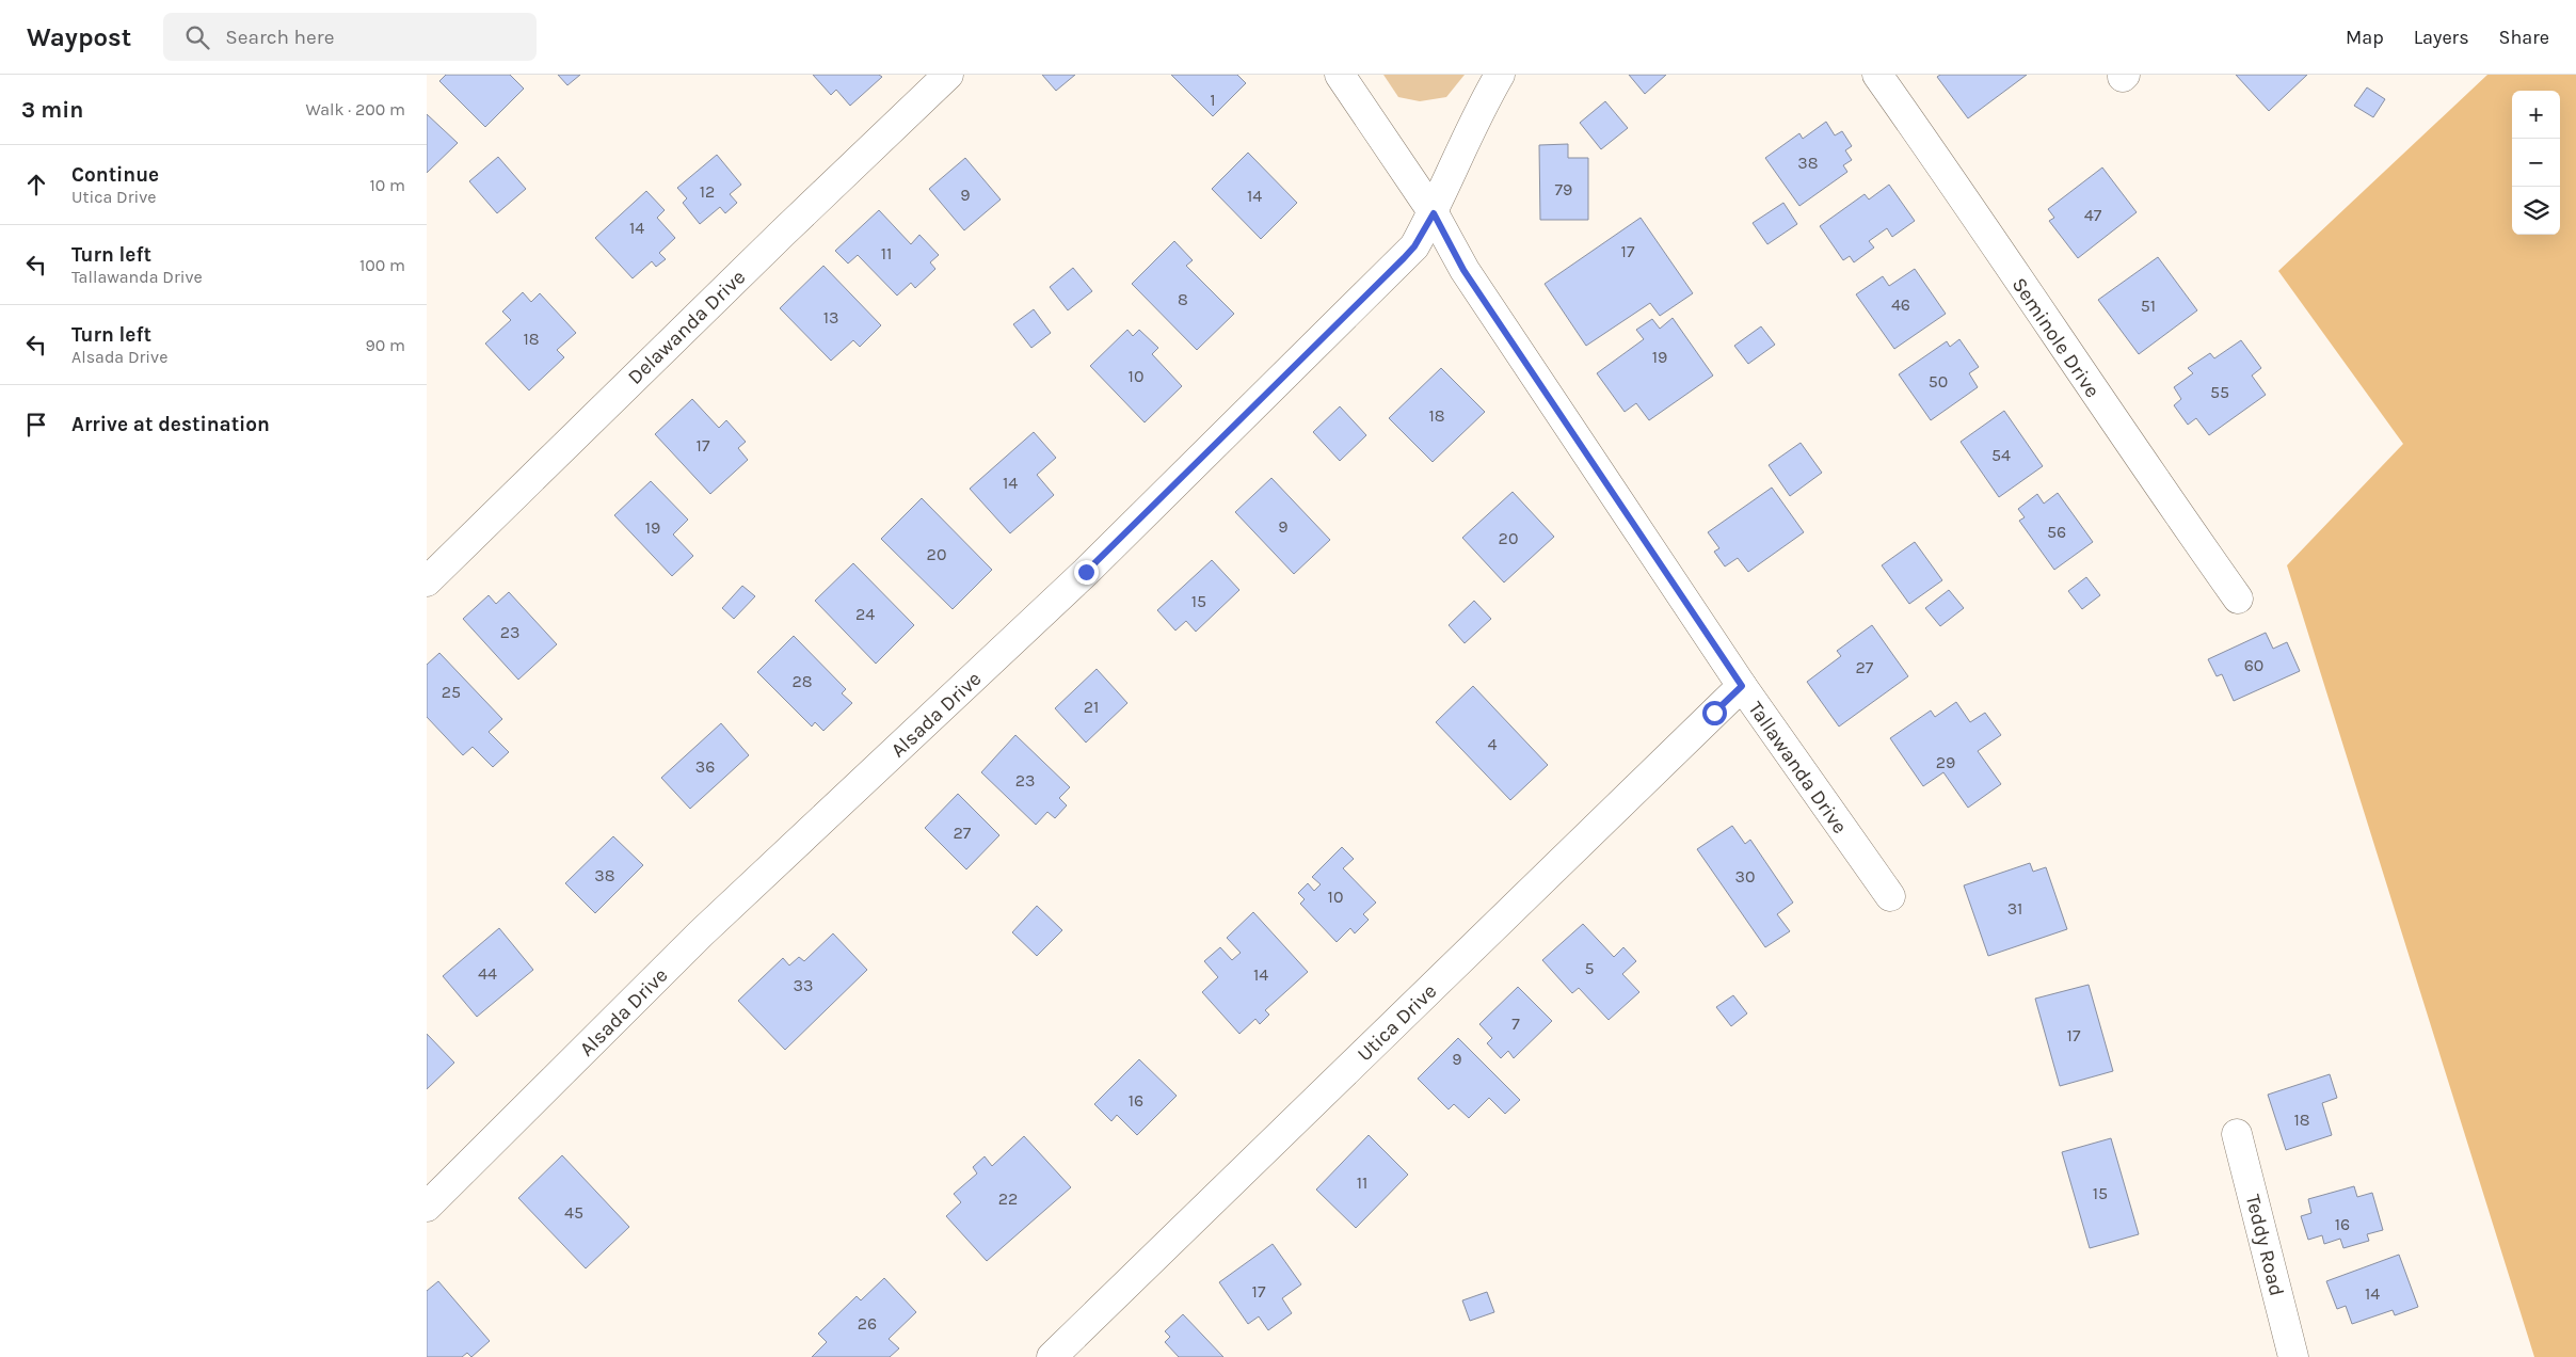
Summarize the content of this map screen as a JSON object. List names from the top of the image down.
{
  "streets": {
    "street": [
      "Delawanda Drive",
      "Seminole Drive",
      "Alsada Drive",
      "Tallawanda Drive",
      "Utica Drive",
      "Teddy Road"
    ]
  },
  "crossings": [
    ["Alsada Drive", "Tallawanda Drive"],
    ["Tallawanda Drive", "Utica Drive"]
  ],
  "house_numbers": [
    "1",
    "38",
    "79",
    "12",
    "9",
    "14",
    "47",
    "14",
    "17",
    "11",
    "8",
    "46",
    "51",
    "13",
    "18",
    "19",
    "10",
    "50",
    "55",
    "18",
    "17",
    "54",
    "14",
    "9",
    "19",
    "56",
    "20",
    "20",
    "15",
    "24",
    "23",
    "60",
    "27",
    "28",
    "25",
    "21",
    "4",
    "29",
    "36",
    "23",
    "27",
    "38",
    "30",
    "10",
    "31",
    "5",
    "44",
    "14",
    "33",
    "7",
    "17",
    "9",
    "16",
    "18",
    "11",
    "15",
    "22",
    "45",
    "16",
    "17",
    "14",
    "26"
  ],
  "page": {
    "header": "Waypost",
    "search": "Search here",
    "nav": ["Map", "Layers", "Share"],
    "heading": ["3 min", "Walk · 200 m"],
    "map_buttons": ["+", "−"],
    "list": [
      ["Continue", "Utica Drive", "10 m"],
      ["Turn left", "Tallawanda Drive", "100 m"],
      ["Turn left", "Alsada Drive", "90 m"],
      "Arrive at destination"
    ]
  }
}
